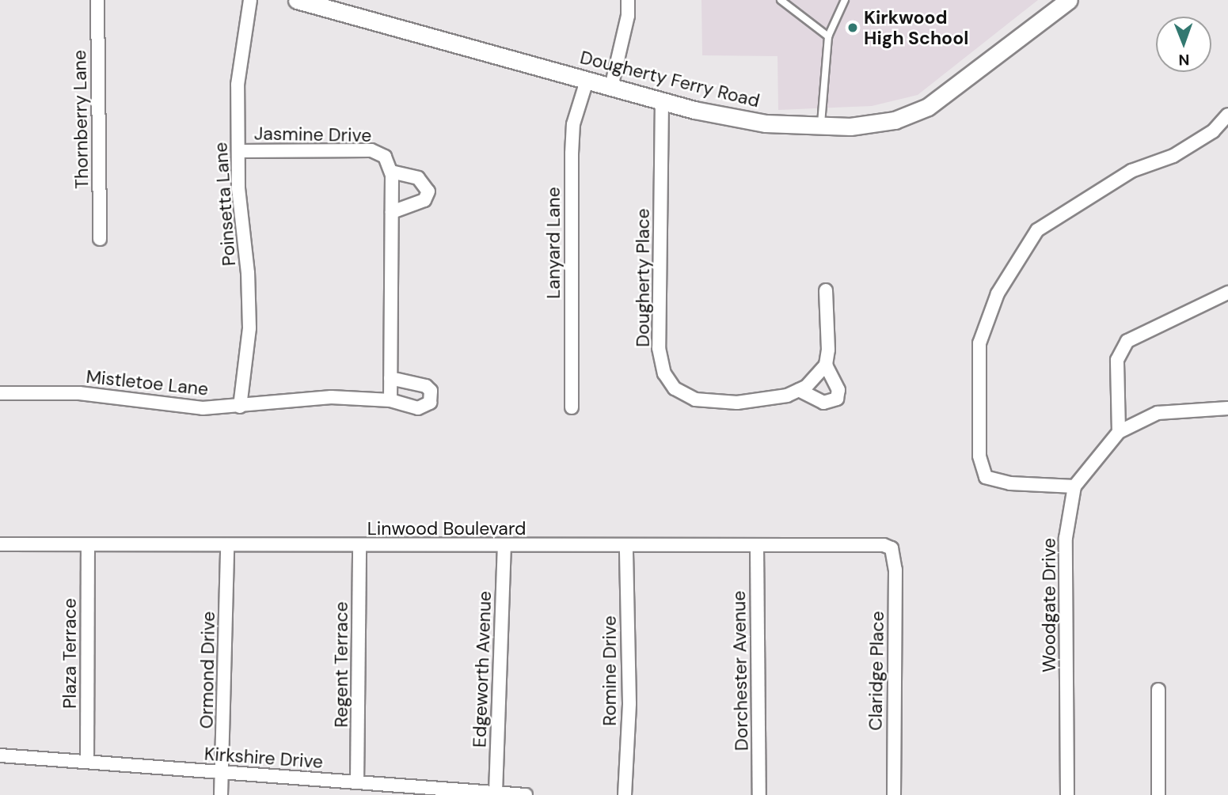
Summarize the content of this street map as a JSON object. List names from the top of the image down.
{
  "streets": {
    "main road": ["Dougherty Ferry Road"],
    "street": [
      "Thornberry Lane",
      "Jasmine Drive",
      "Poinsetta Lane",
      "Lanyard Lane",
      "Dougherty Place",
      "Mistletoe Lane",
      "Linwood Boulevard",
      "Woodgate Drive",
      "Plaza Terrace",
      "Regent Terrace",
      "Edgeworth Avenue",
      "Ormond Drive",
      "Romine Drive",
      "Dorchester Avenue",
      "Claridge Place",
      "Kirkshire Drive"
    ]
  },
  "crossings": [
    ["Dougherty Ferry Road", "Lanyard Lane"],
    ["Dougherty Ferry Road", "Dougherty Place"],
    ["Jasmine Drive", "Poinsetta Lane"],
    ["Poinsetta Lane", "Mistletoe Lane"],
    ["Linwood Boulevard", "Plaza Terrace"],
    ["Linwood Boulevard", "Regent Terrace"],
    ["Linwood Boulevard", "Edgeworth Avenue"],
    ["Linwood Boulevard", "Ormond Drive"],
    ["Linwood Boulevard", "Romine Drive"],
    ["Linwood Boulevard", "Dorchester Avenue"],
    ["Linwood Boulevard", "Claridge Place"],
    ["Plaza Terrace", "Kirkshire Drive"],
    ["Regent Terrace", "Kirkshire Drive"],
    ["Edgeworth Avenue", "Kirkshire Drive"],
    ["Ormond Drive", "Kirkshire Drive"]
  ],
  "places": ["Kirkwood High School"],
  "north": "bottom"
}
